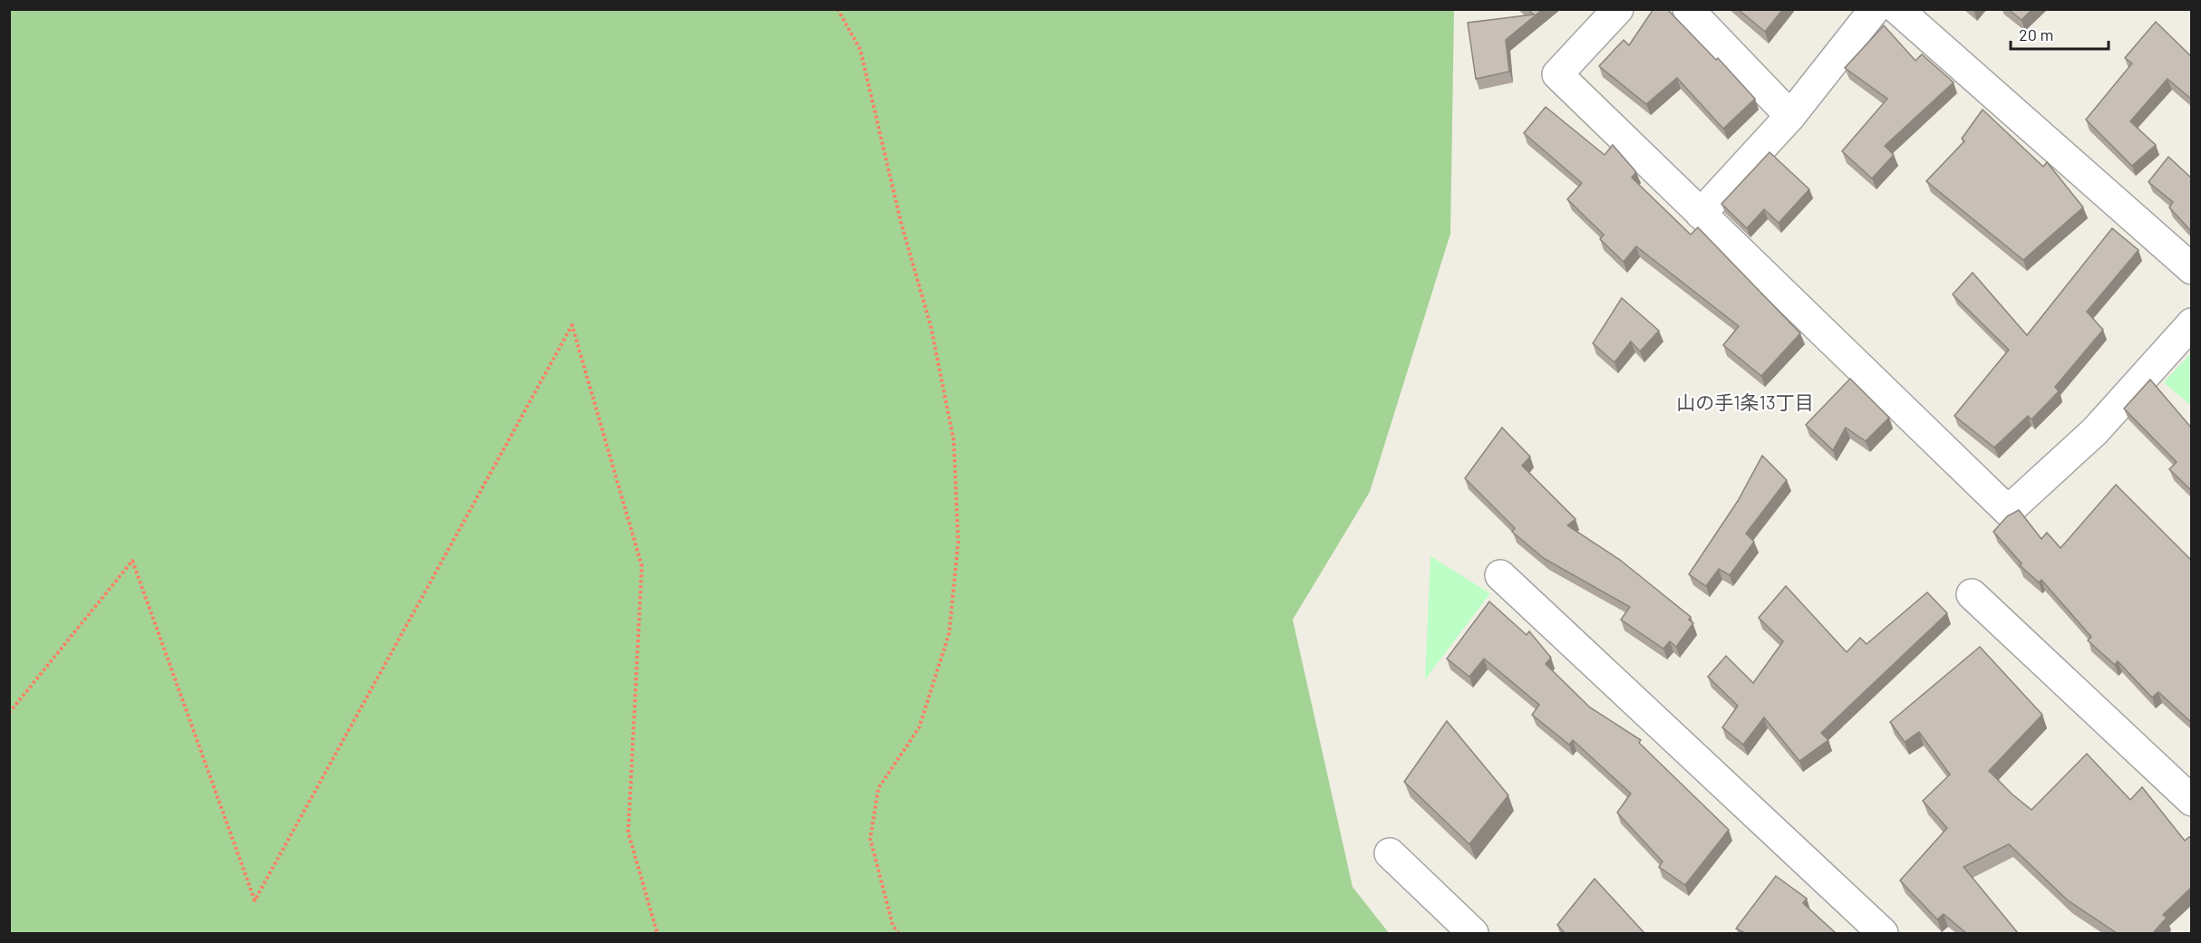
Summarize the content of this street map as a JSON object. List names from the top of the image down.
{
  "districts": ["山の手1条13丁目"],
  "scale_bar": "20 m"
}
